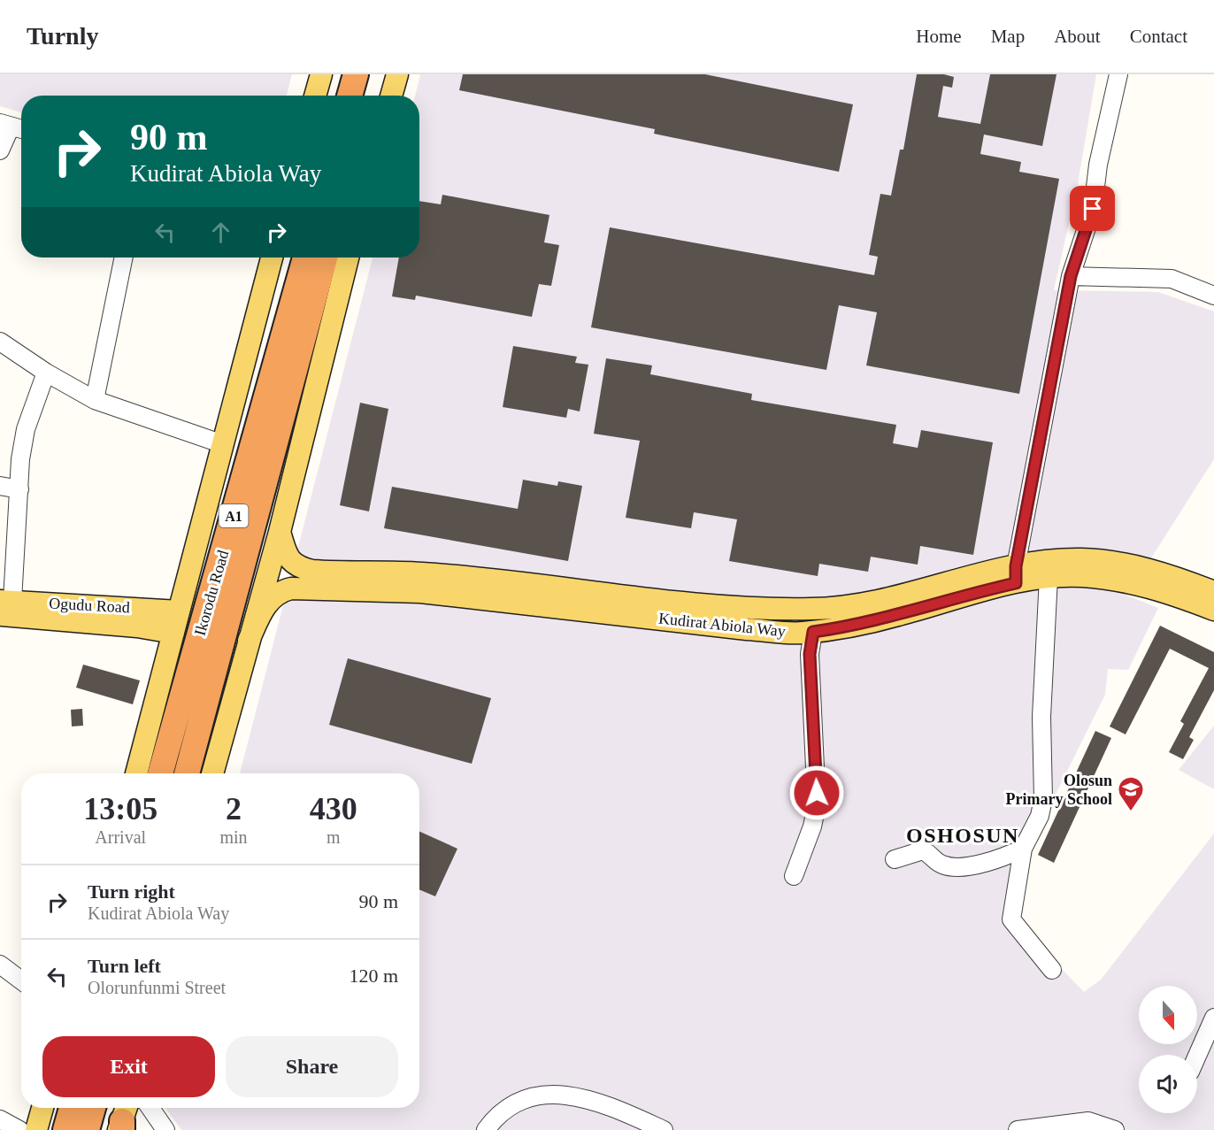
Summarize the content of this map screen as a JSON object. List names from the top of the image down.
{
  "streets": {
    "highway": ["A1", "Ikorodu Road"],
    "main road": ["Ogudu Road", "Kudirat Abiola Way"]
  },
  "crossings": [
    ["Ikorodu Road", "Ogudu Road"]
  ],
  "districts": ["OSHOSUN"],
  "places": {
    "school or university": ["Olosun Primary School"]
  },
  "north": "bottom",
  "page": {
    "header": "Turnly",
    "nav": [
      "Home",
      "Map",
      "About",
      "Contact"
    ],
    "turn": ["90 m", "Kudirat Abiola Way"],
    "eta": [
      "13:05",
      "Arrival",
      "2",
      "min",
      "430",
      "m"
    ],
    "list": [
      {
        "name": "Turn right",
        "note": "Kudirat Abiola Way",
        "value": "90 m"
      },
      {
        "name": "Turn left",
        "note": "Olorunfunmi Street",
        "value": "120 m"
      }
    ],
    "buttons": ["Exit", "Share"]
  }
}
